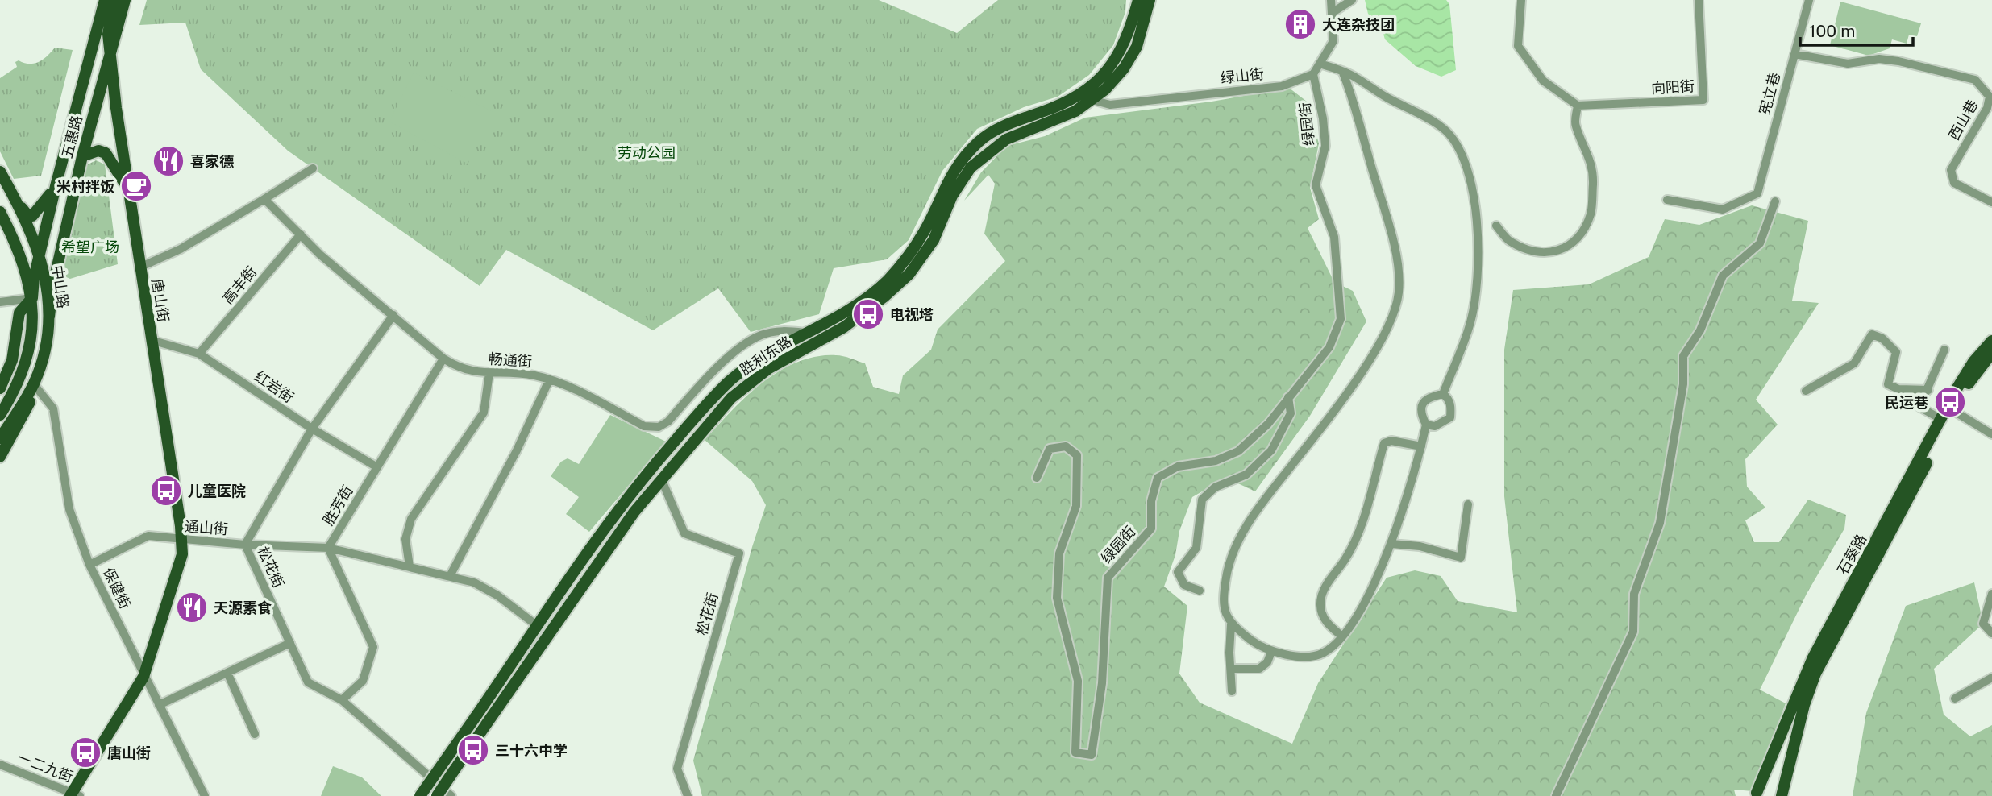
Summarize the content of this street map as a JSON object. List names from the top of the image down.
{
  "streets": {
    "main road": [
      "五惠路",
      "中山路",
      "唐山街",
      "胜利东路",
      "石葵路"
    ],
    "street": [
      "绿山街",
      "向阳街",
      "宪立巷",
      "西山巷",
      "绿园街",
      "高丰街",
      "畅通街",
      "红岩街",
      "胜芳街",
      "通山街",
      "松花街",
      "保健街",
      "一二九街"
    ]
  },
  "crossings": [
    ["绿山街", "绿园街"],
    ["绿山街", "胜利东路"],
    ["宪立巷", "西山巷"],
    ["五惠路", "中山路"],
    ["五惠路", "唐山街"],
    ["高丰街", "畅通街"],
    ["高丰街", "红岩街"],
    ["中山路", "保健街"],
    ["唐山街", "红岩街"],
    ["唐山街", "通山街"],
    ["唐山街", "保健街"],
    ["唐山街", "一二九街"],
    ["胜利东路", "松花街"],
    ["畅通街", "胜芳街"],
    ["畅通街", "松花街"],
    ["红岩街", "胜芳街"],
    ["红岩街", "松花街"],
    ["胜芳街", "通山街"],
    ["胜芳街", "松花街"],
    ["通山街", "松花街"],
    ["通山街", "保健街"]
  ],
  "parks": ["劳动公园", "希望广场"],
  "places": {
    "building": ["大连杂技团"],
    "restaurant": ["喜家德", "天源素食"],
    "cafe": ["米村拌饭"],
    "bus stop": [
      "电视塔",
      "民运巷",
      "儿童医院",
      "三十六中学",
      "唐山街"
    ]
  },
  "scale_bar": "100 m"
}
